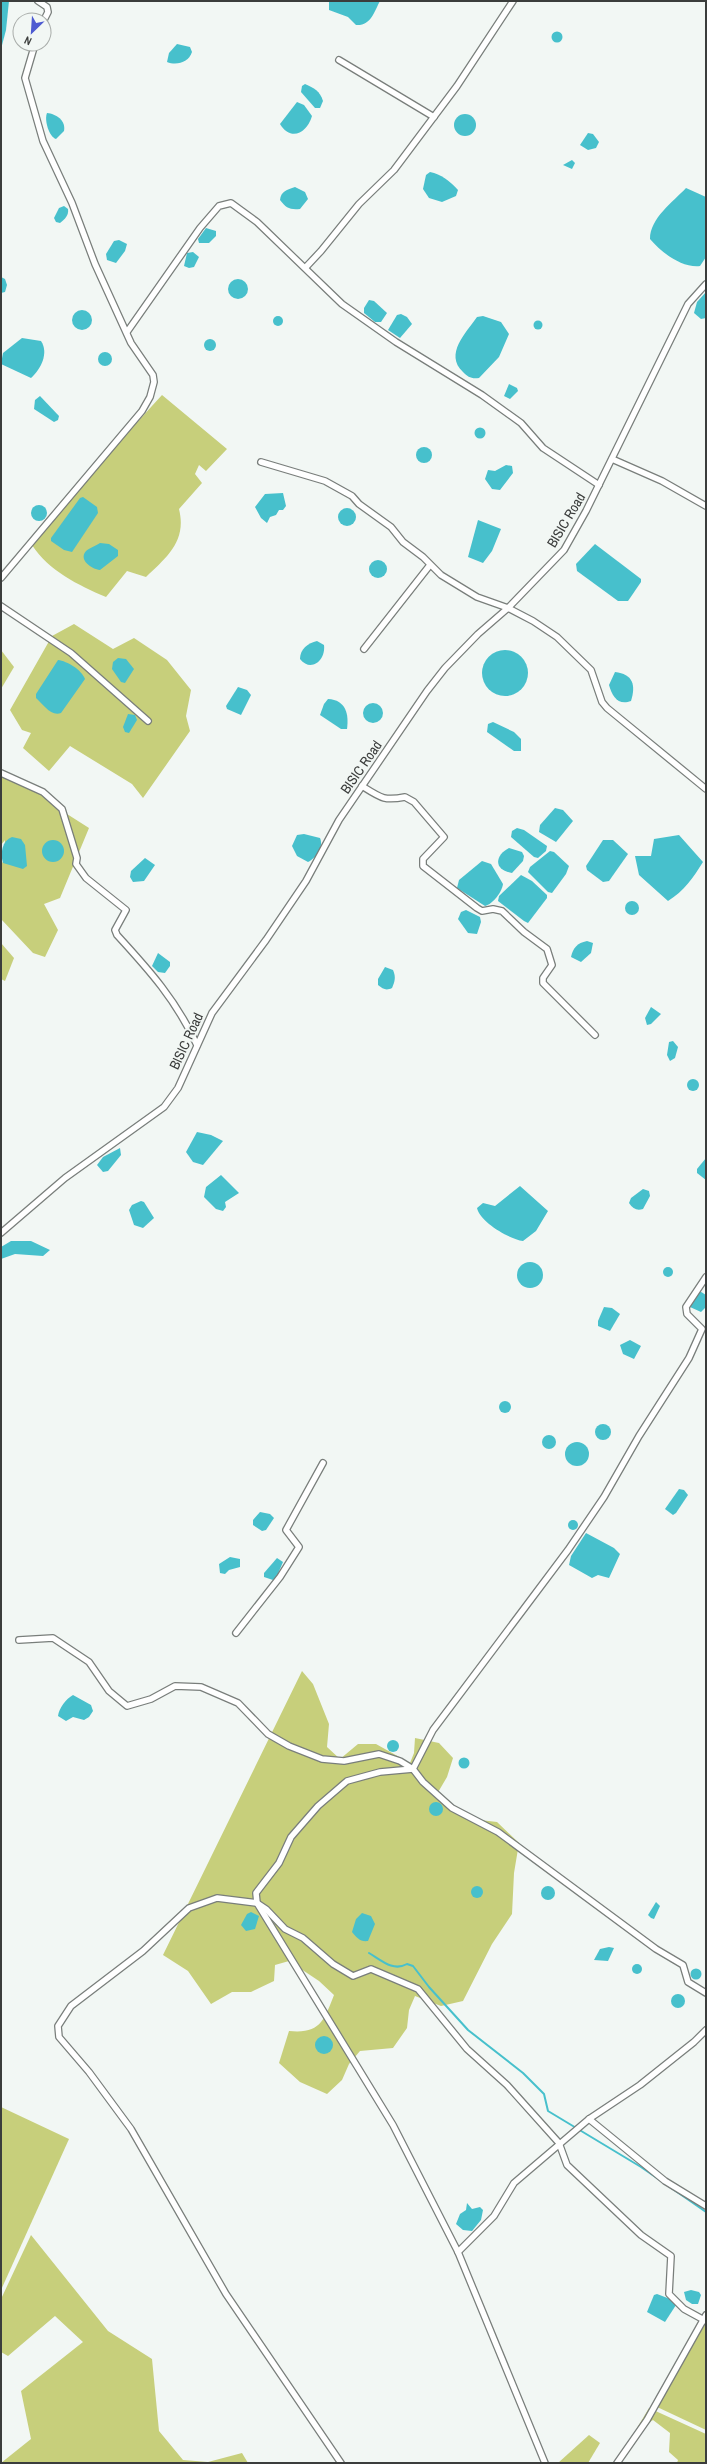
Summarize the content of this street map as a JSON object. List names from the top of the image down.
{
  "streets": {
    "street": ["BISIC Road"]
  },
  "north": "bottom left"
}
